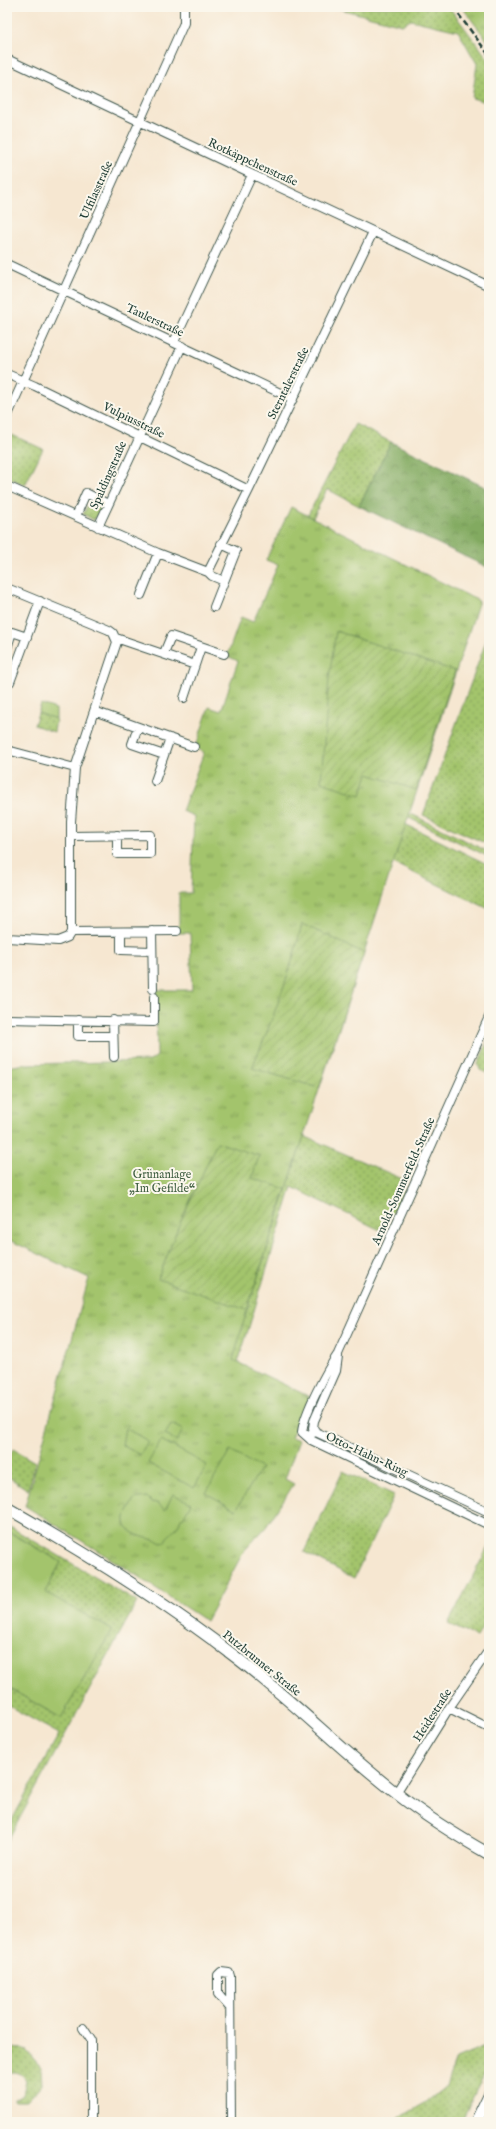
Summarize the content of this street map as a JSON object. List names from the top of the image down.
{
  "streets": {
    "main road": ["Putzbrunner Straße"],
    "street": [
      "Rotkäppchenstraße",
      "Ulfilasstraße",
      "Taulerstraße",
      "Sterntalerstraße",
      "Vulpiusstraße",
      "Spaldingstraße",
      "Arnold-Sommerfeld-Straße",
      "Otto-Hahn-Ring",
      "Heidestraße"
    ]
  },
  "crossings": [
    ["Rotkäppchenstraße", "Ulfilasstraße"],
    ["Rotkäppchenstraße", "Sterntalerstraße"],
    ["Rotkäppchenstraße", "Spaldingstraße"],
    ["Ulfilasstraße", "Taulerstraße"],
    ["Ulfilasstraße", "Vulpiusstraße"],
    ["Taulerstraße", "Sterntalerstraße"],
    ["Taulerstraße", "Spaldingstraße"],
    ["Sterntalerstraße", "Vulpiusstraße"],
    ["Vulpiusstraße", "Spaldingstraße"],
    ["Arnold-Sommerfeld-Straße", "Otto-Hahn-Ring"],
    ["Putzbrunner Straße", "Heidestraße"]
  ],
  "parks": ["Grünanlage „Im Gefilde“"]
}
